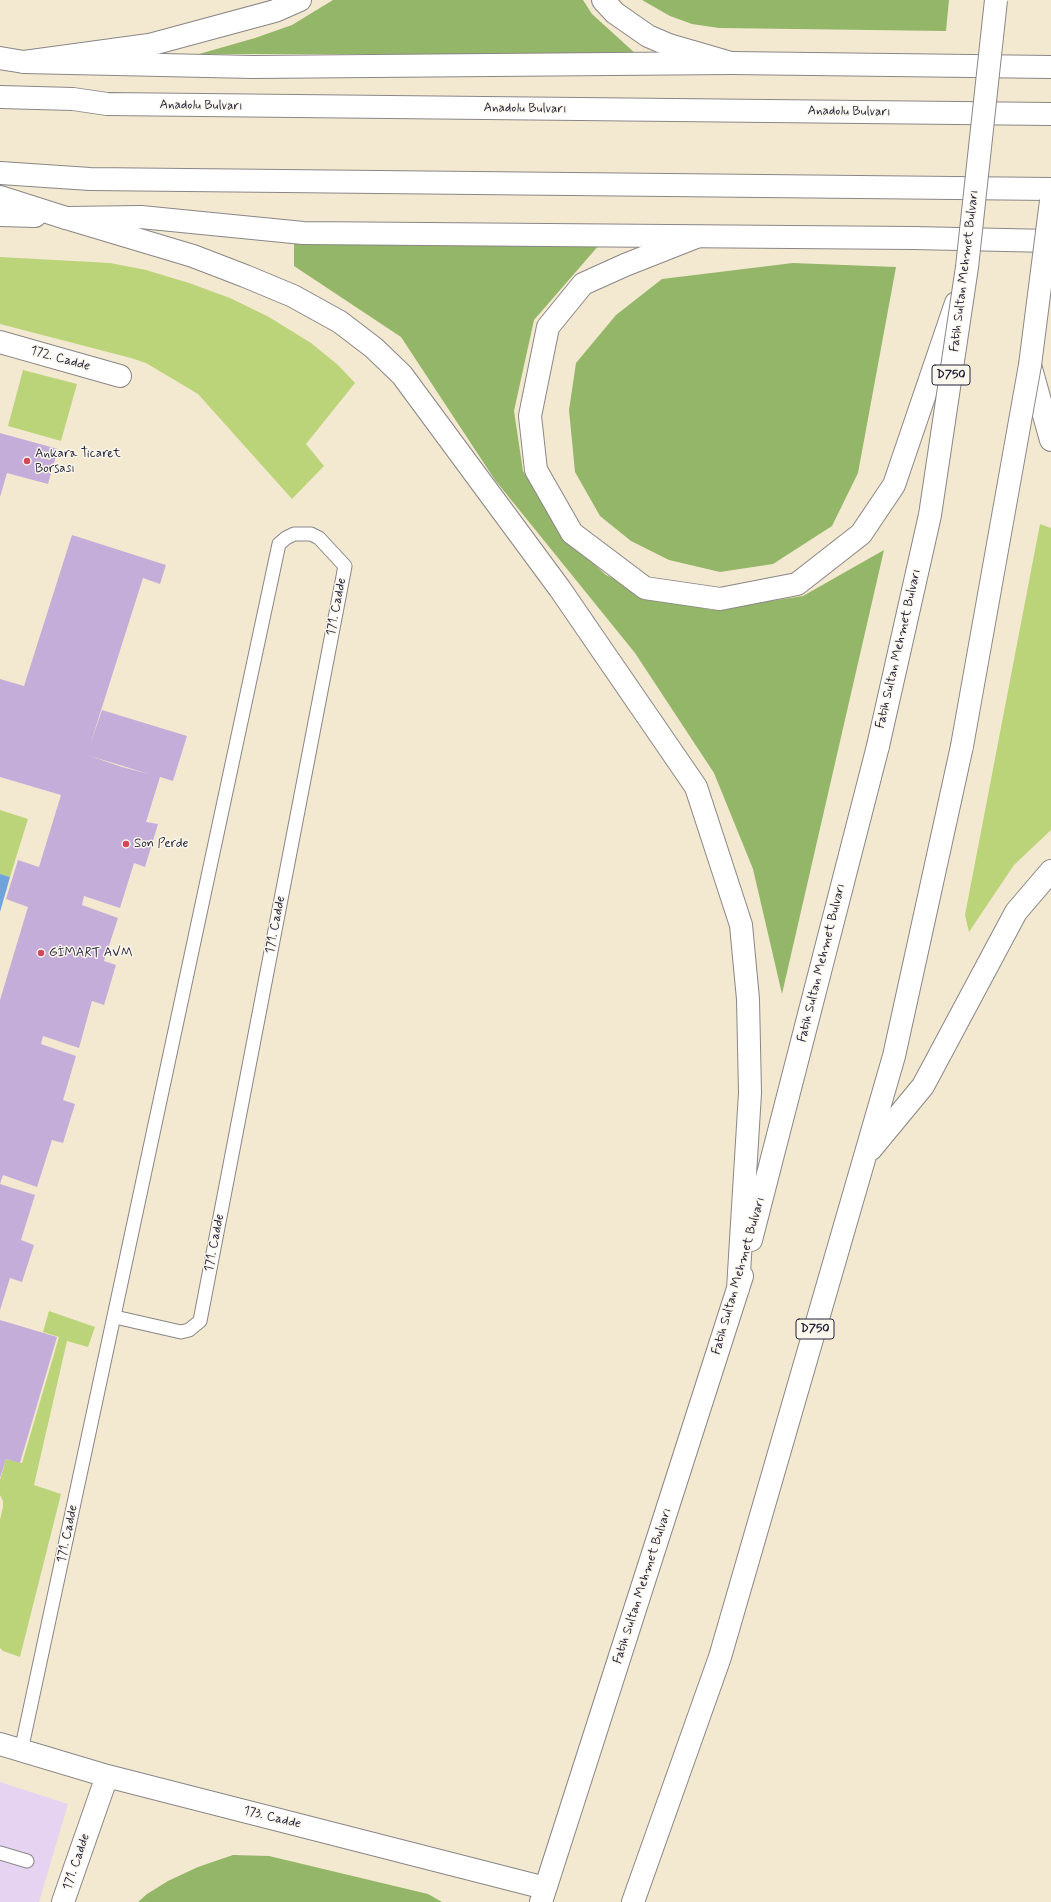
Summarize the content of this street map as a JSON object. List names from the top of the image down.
{
  "streets": {
    "main road": [
      "Anadolu Bulvarı",
      "Fatih Sultan Mehmet Bulvarı",
      "172. Cadde",
      "D750",
      "171. Cadde",
      "173. Cadde"
    ]
  },
  "crossings": [
    ["Fatih Sultan Mehmet Bulvarı", "173. Cadde"],
    ["171. Cadde", "173. Cadde"]
  ],
  "places": ["Ankara Ticaret Borsası", "Son Perde", "GİMART AVM"]
}
